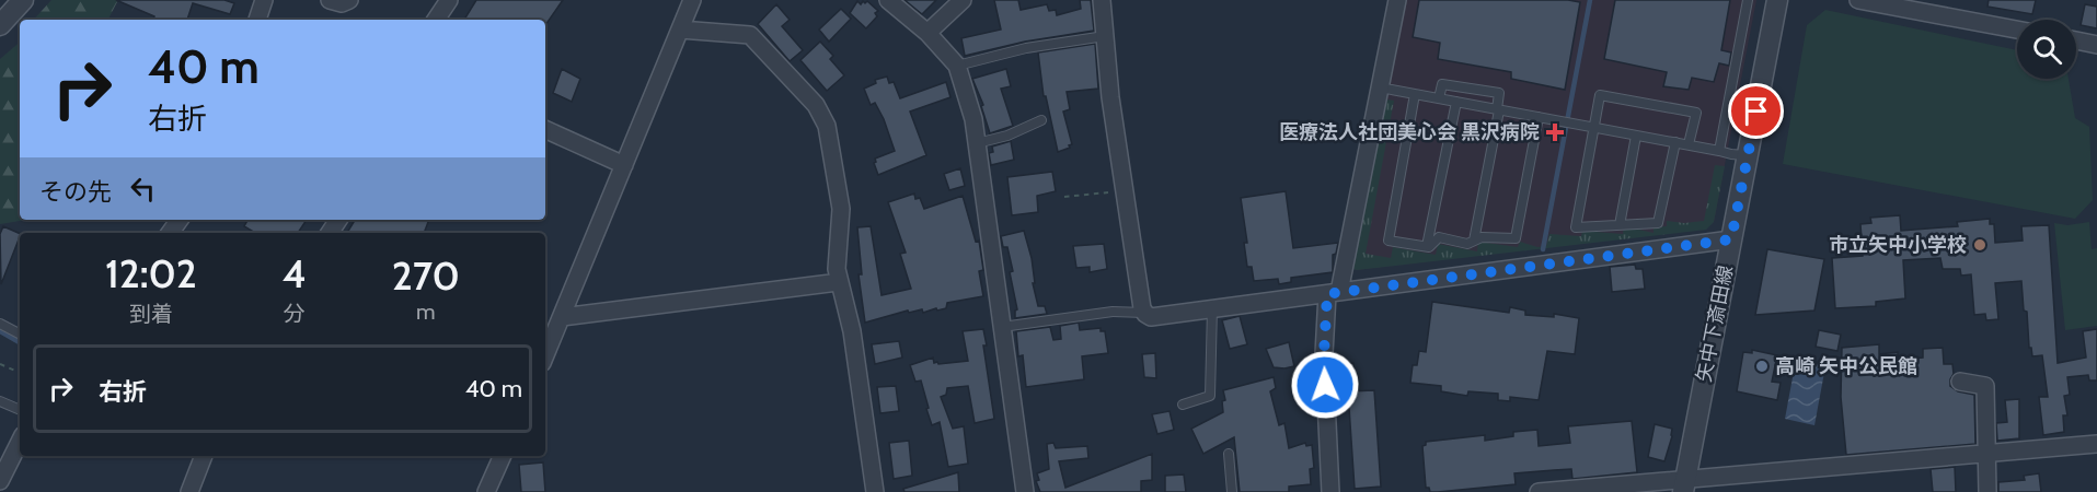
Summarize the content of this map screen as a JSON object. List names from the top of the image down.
{
  "streets": {
    "street": ["矢中下斎田線"]
  },
  "places": {
    "health": ["医療法人社団美心会 黒沢病院"],
    "other": ["市立矢中小学校", "高崎 矢中公民館"]
  },
  "page": {
    "turn": ["40 m", "右折"],
    "then": "その先",
    "eta": [
      "12:02",
      "到着",
      "4",
      "分",
      "270",
      "m"
    ],
    "list": [
      {
        "name": "右折",
        "value": "40 m"
      }
    ]
  }
}
